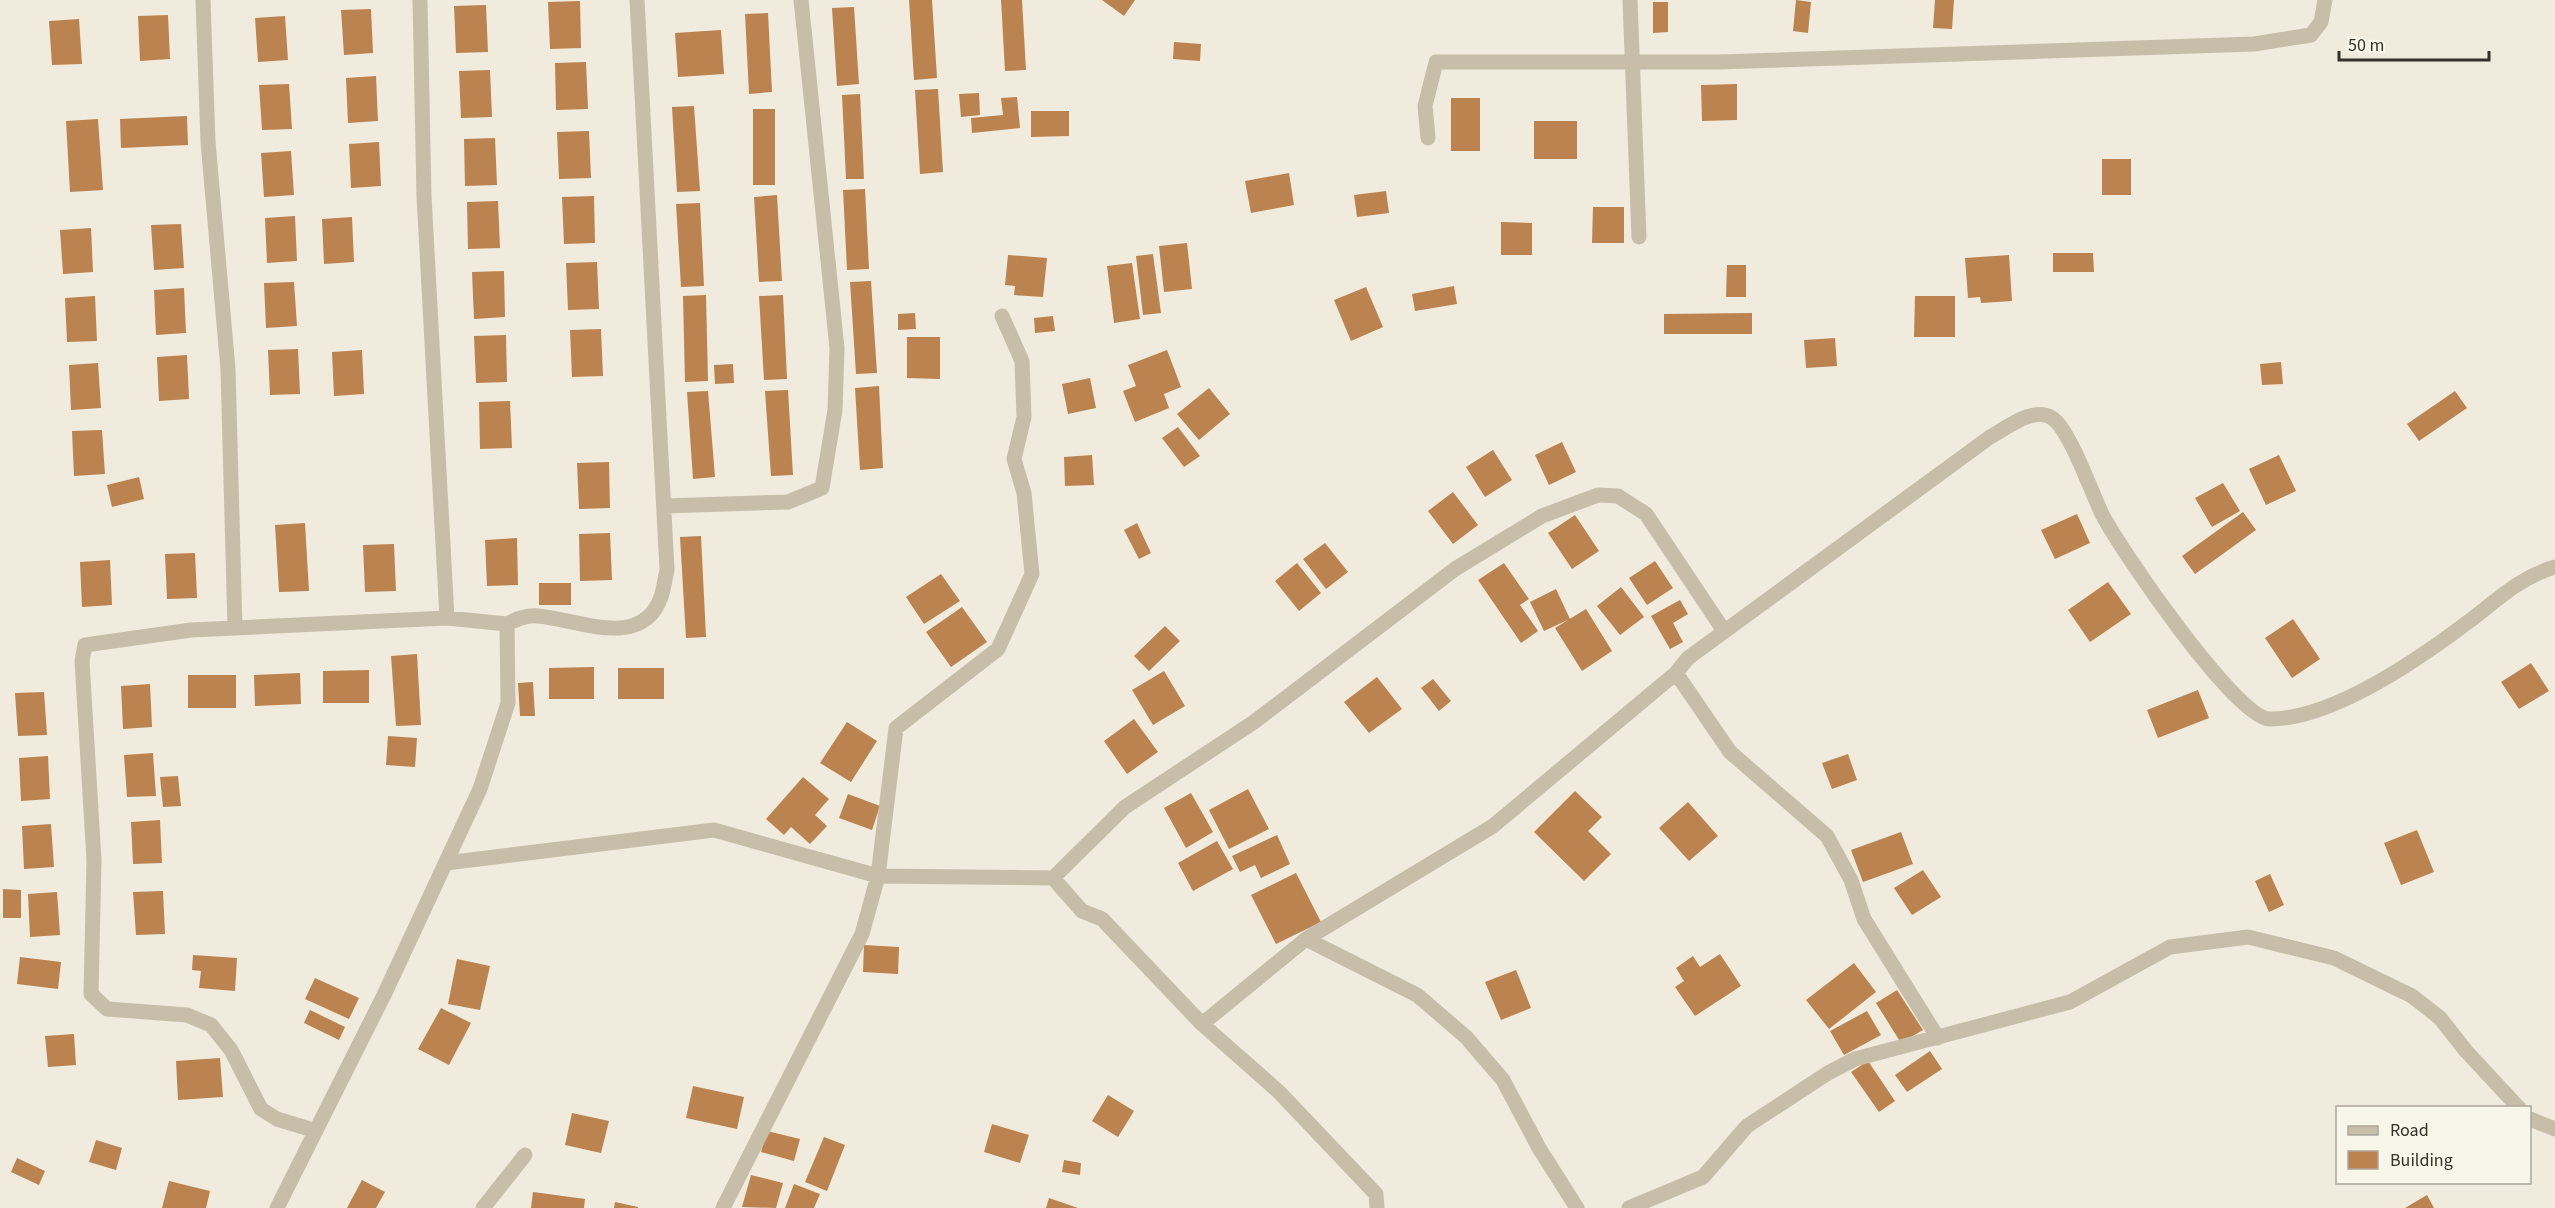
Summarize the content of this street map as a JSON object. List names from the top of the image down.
{
  "legend": ["Road", "Building"],
  "scale_bar": "50 m"
}
